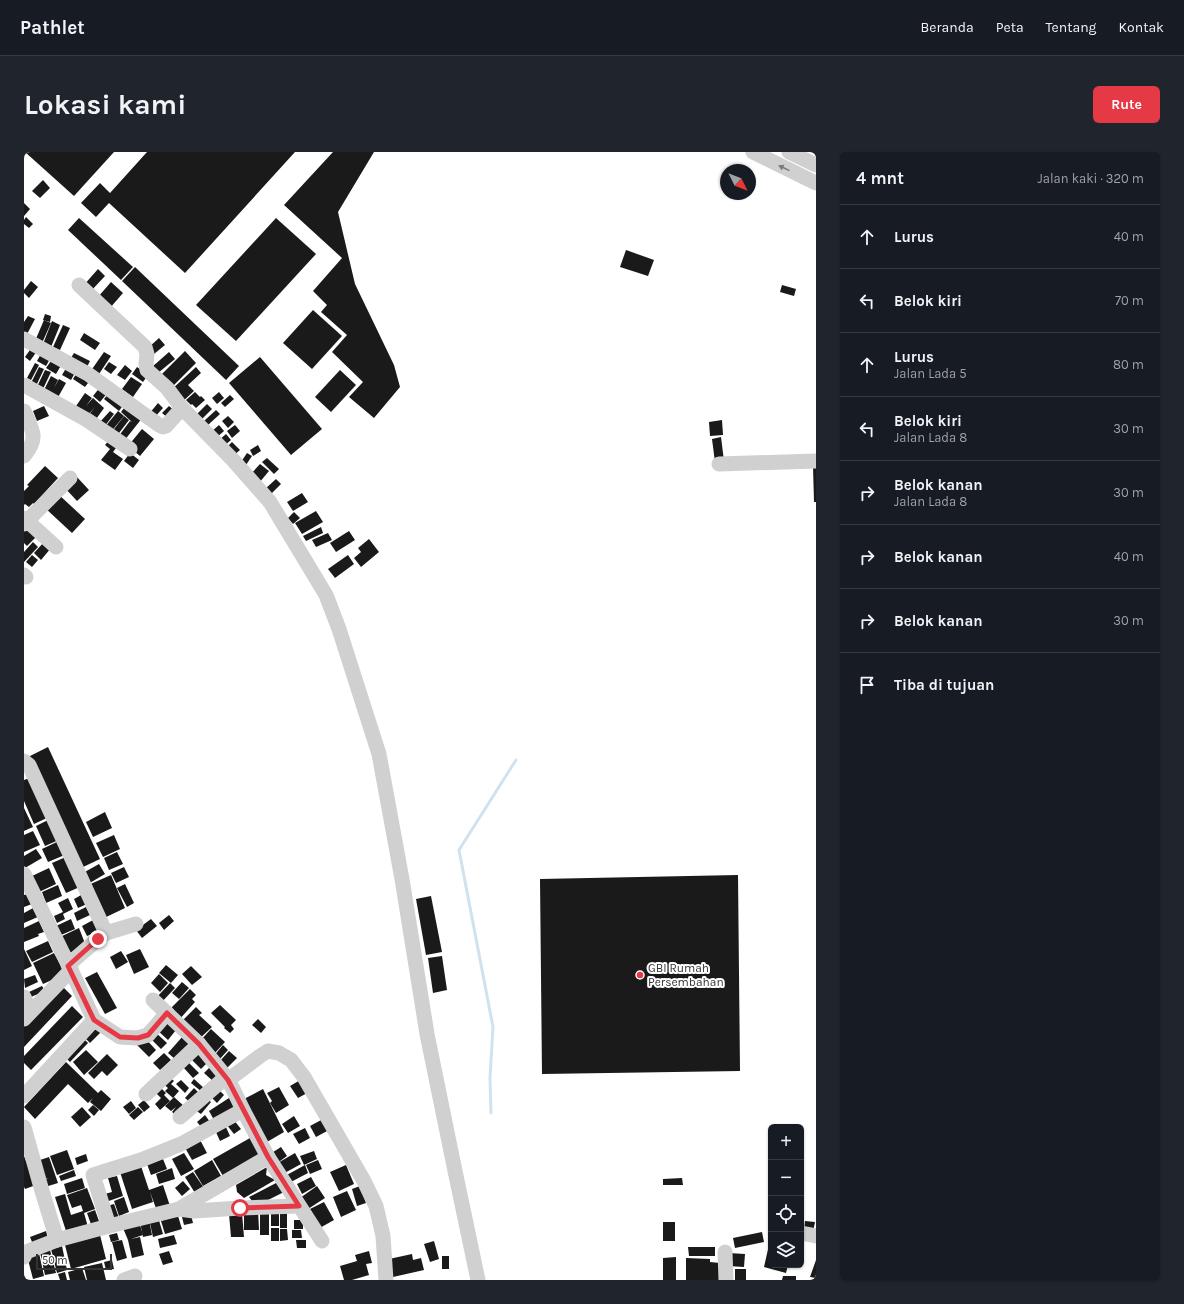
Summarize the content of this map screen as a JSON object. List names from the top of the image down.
{
  "places": ["GBI Rumah Persembahan"],
  "scale_bar": "50 m",
  "north": "bottom right",
  "page": {
    "header": "Pathlet",
    "nav": [
      "Beranda",
      "Peta",
      "Tentang",
      "Kontak"
    ],
    "buttons": "Rute",
    "title": "Lokasi kami",
    "heading": ["4 mnt", "Jalan kaki · 320 m"],
    "list": [
      ["Lurus", "40 m"],
      ["Belok kiri", "70 m"],
      ["Lurus", "Jalan Lada 5", "80 m"],
      ["Belok kiri", "Jalan Lada 8", "30 m"],
      ["Belok kanan", "Jalan Lada 8", "30 m"],
      ["Belok kanan", "40 m"],
      ["Belok kanan", "30 m"],
      "Tiba di tujuan"
    ],
    "map_buttons": ["+", "−"],
    "scale": "50 m"
  }
}
